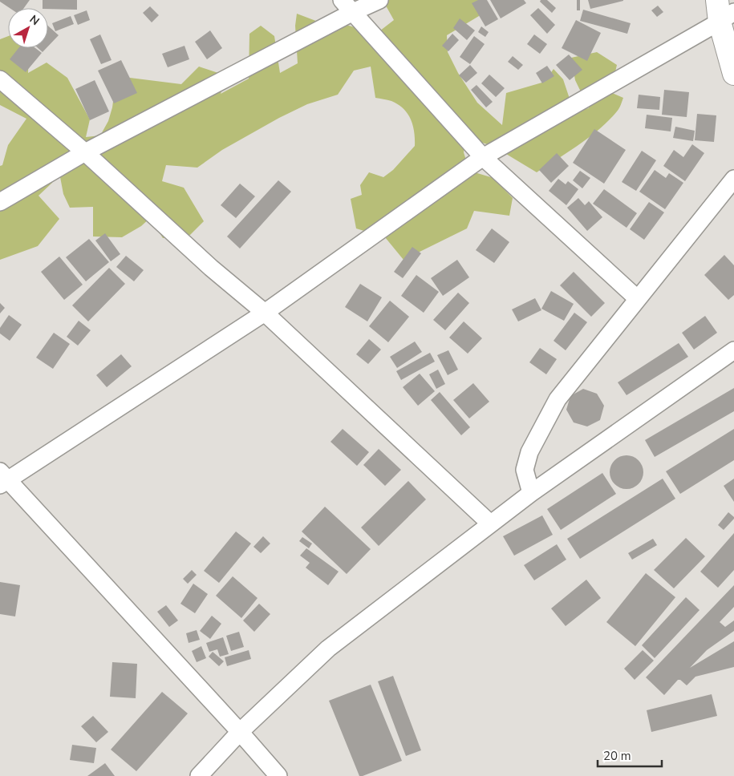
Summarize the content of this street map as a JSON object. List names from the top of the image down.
{
  "scale_bar": "20 m",
  "north": "top right"
}
